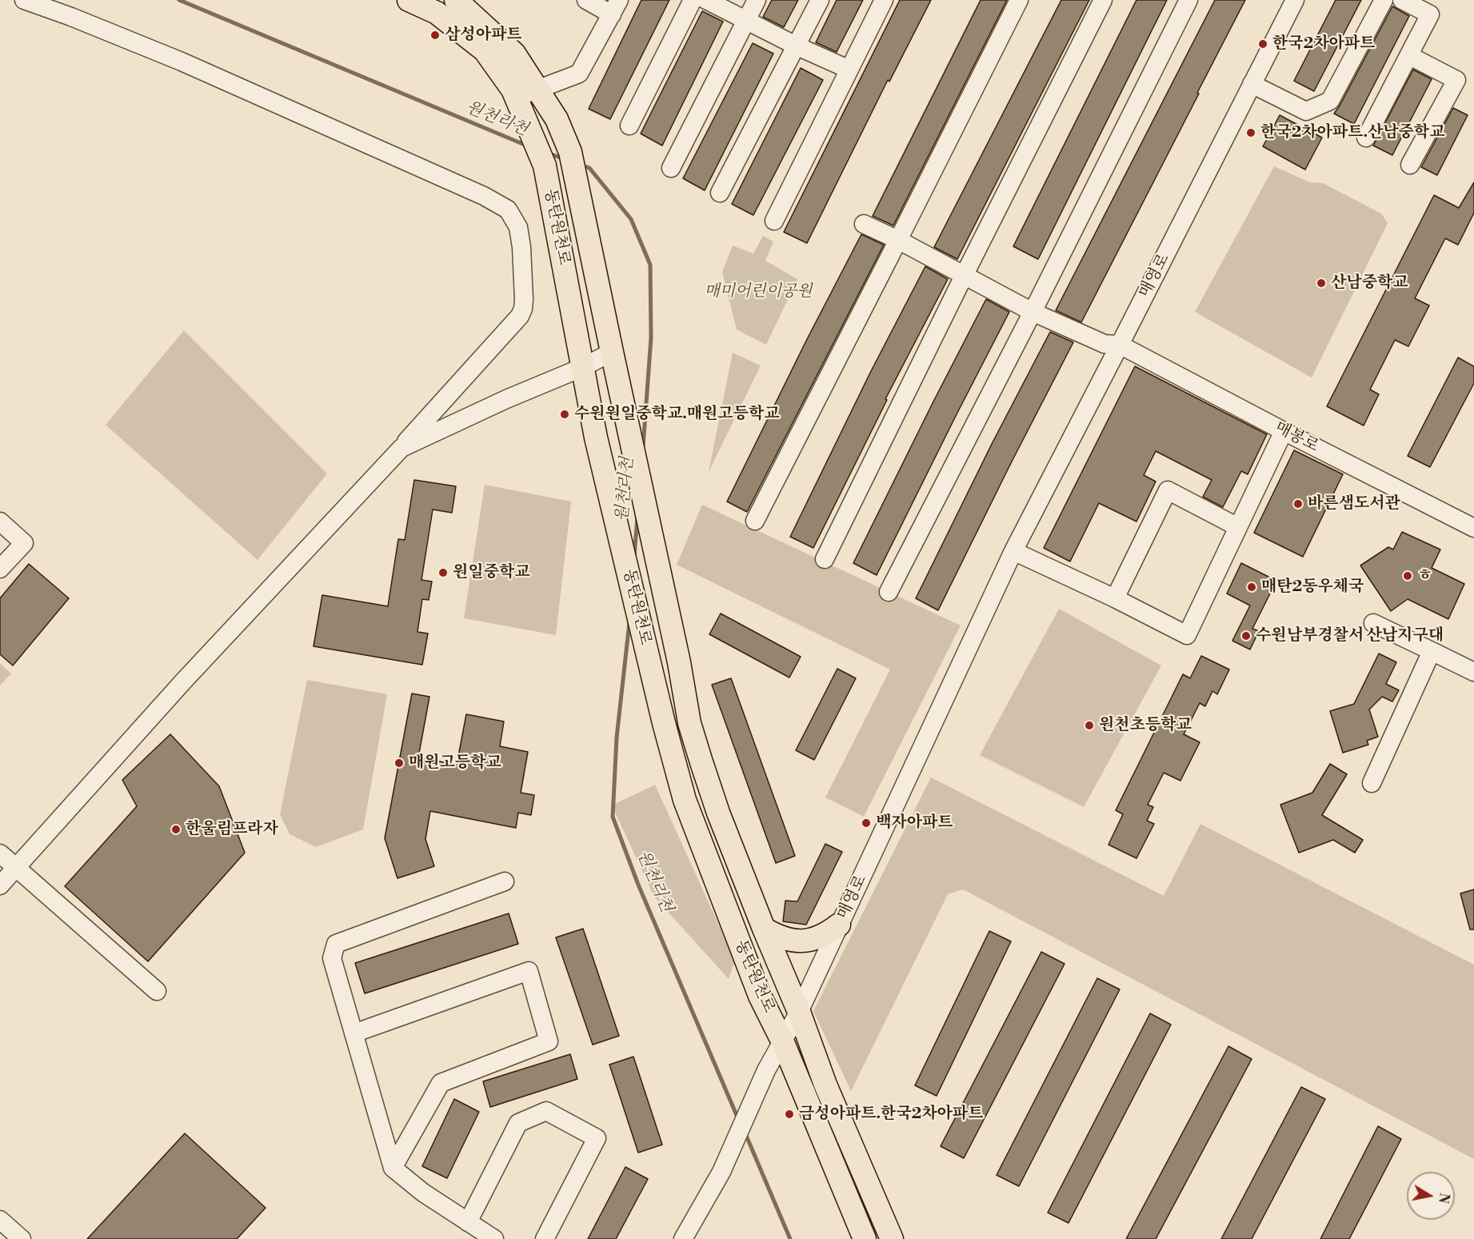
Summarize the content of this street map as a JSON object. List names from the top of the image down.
{
  "streets": {
    "main road": ["동탄원천로"],
    "street": ["매영로", "매봉로"]
  },
  "crossings": [
    ["동탄원천로", "매영로"],
    ["매영로", "매봉로"]
  ],
  "water": ["원천리천"],
  "parks": ["매미어린이공원"],
  "places": [
    "삼성아파트",
    "한국2차아파트",
    "한국2차아파트.산남중학교",
    "산남중학교",
    "수원원일중학교.매원고등학교",
    "바른샘도서관",
    "원일중학교",
    "ㅎ",
    "매탄2동우체국",
    "수원남부경찰서 산남지구대",
    "원천초등학교",
    "매원고등학교",
    "백자아파트",
    "한울림프라자",
    "금성아파트.한국2차아파트"
  ],
  "north": "right"
}
